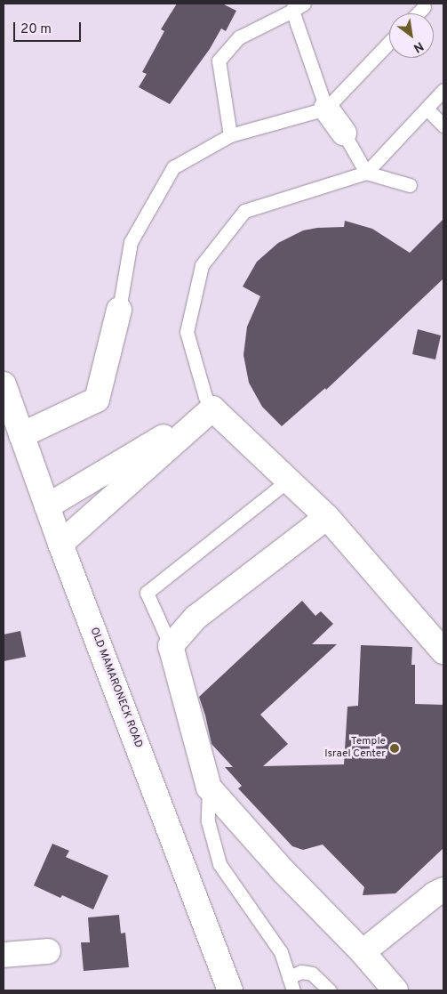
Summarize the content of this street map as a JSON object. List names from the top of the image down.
{
  "streets": {
    "street": ["OLD MAMARONECK ROAD"]
  },
  "places": ["Temple Israel Center"],
  "scale_bar": "20 m",
  "north": "bottom right"
}
